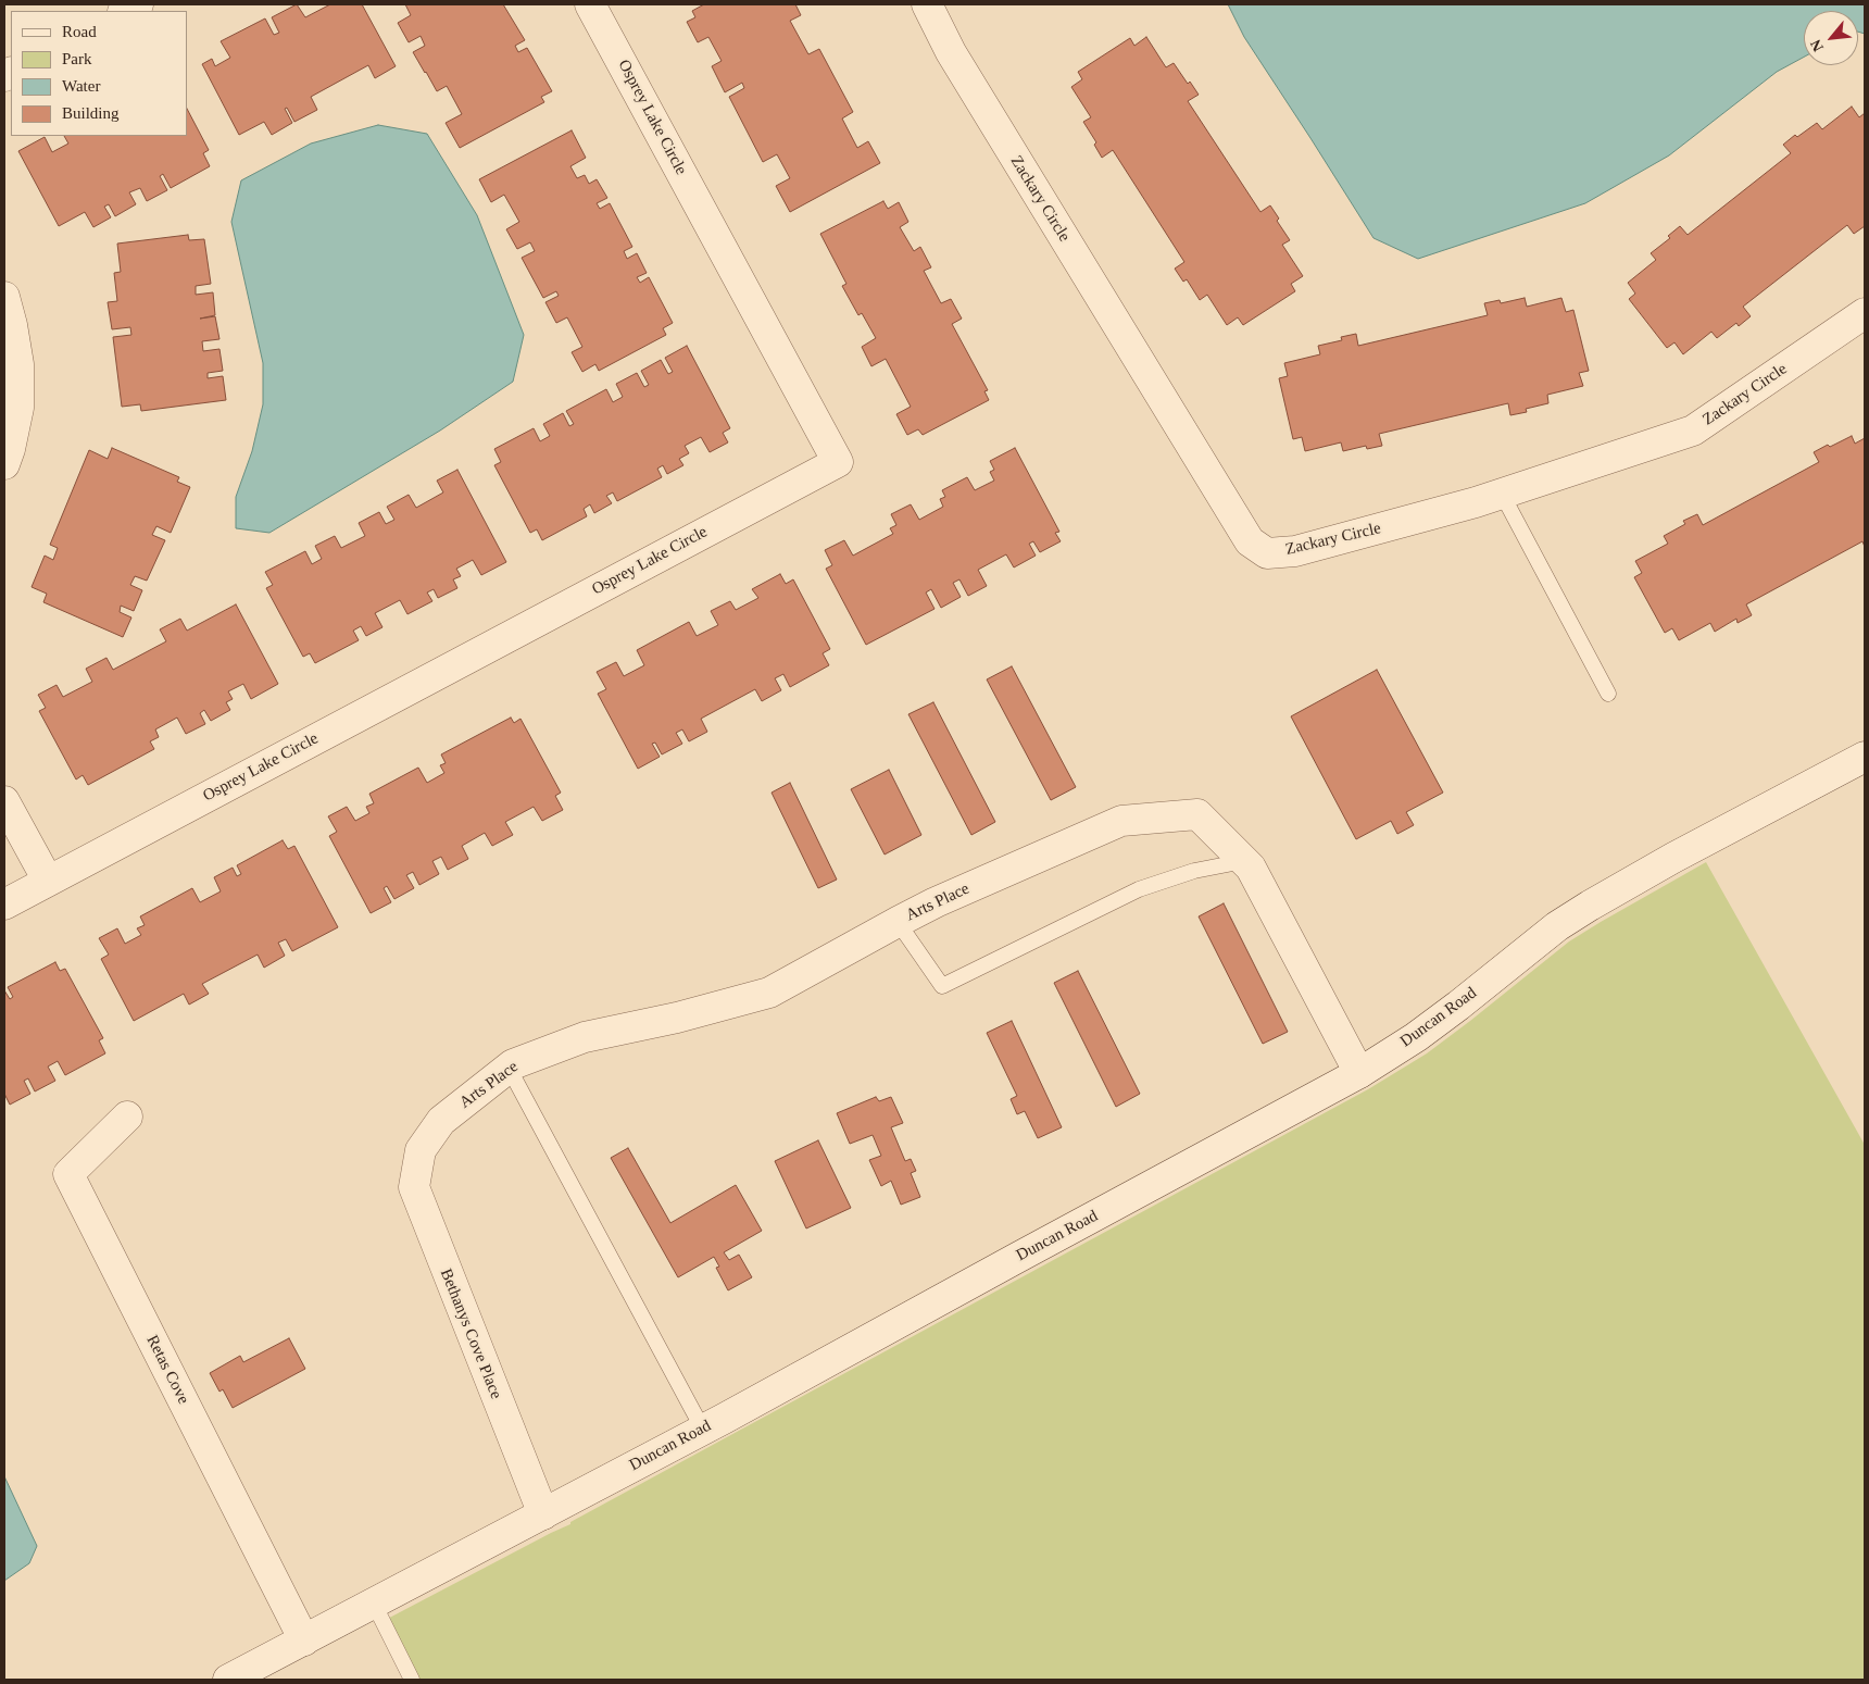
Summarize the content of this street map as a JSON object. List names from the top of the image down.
{
  "streets": {
    "street": [
      "Osprey Lake Circle",
      "Zackary Circle",
      "Arts Place",
      "Duncan Road",
      "Bethanys Cove Place",
      "Retas Cove"
    ]
  },
  "crossings": [
    ["Arts Place", "Duncan Road"],
    ["Arts Place", "Bethanys Cove Place"],
    ["Duncan Road", "Bethanys Cove Place"],
    ["Duncan Road", "Retas Cove"]
  ],
  "legend": [
    "Road",
    "Park",
    "Water",
    "Building"
  ],
  "north": "bottom left"
}
